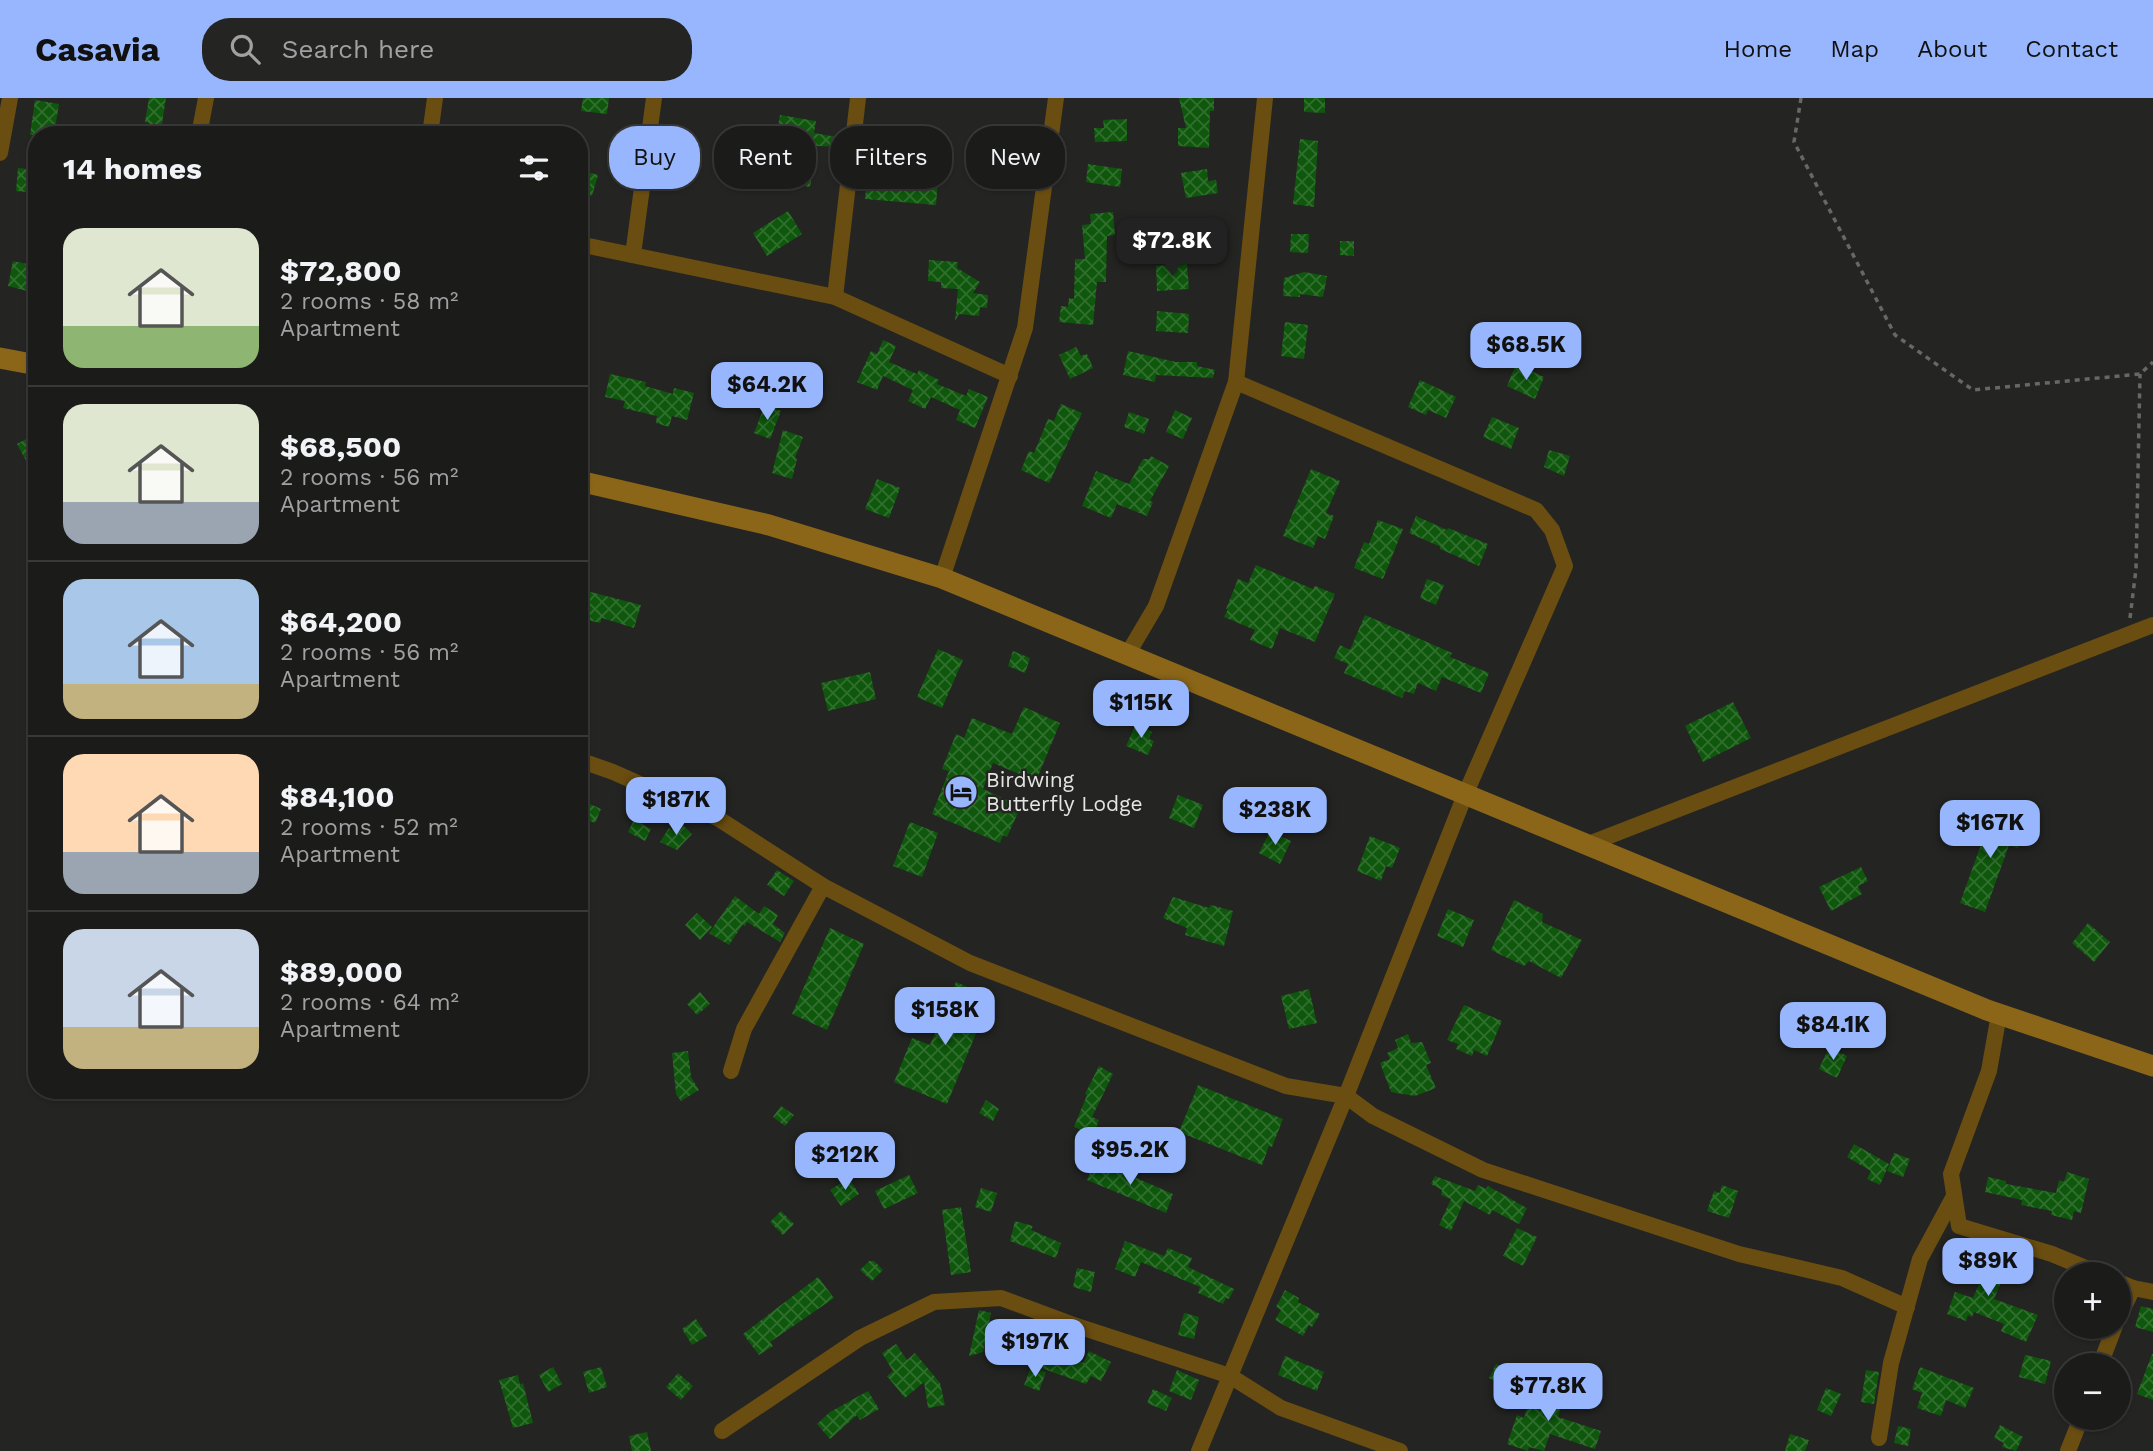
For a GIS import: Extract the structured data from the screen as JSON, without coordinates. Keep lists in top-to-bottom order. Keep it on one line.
{"places":{"hotel":["Birdwing Butterfly Lodge"]},"page":{"header":"Casavia","search":"Search here","nav":["Home","Map","About","Contact"],"chip":["Buy","Rent","Filters","New"],"heading":"14 homes","list":[{"name":"$72,800","note":"2 rooms · 58 m² · Apartment"},{"name":"$68,500","note":"2 rooms · 56 m² · Apartment"},{"name":"$64,200","note":"2 rooms · 56 m² · Apartment"},{"name":"$84,100","note":"2 rooms · 52 m² · Apartment"},{"name":"$89,000","note":"2 rooms · 64 m² · Apartment"}],"price":["$72.8K","$68.5K","$64.2K","$115K","$187K","$238K","$167K","$158K","$84.1K","$95.2K","$212K","$89K","$197K","$77.8K"],"map_buttons":["+","−"]}}
